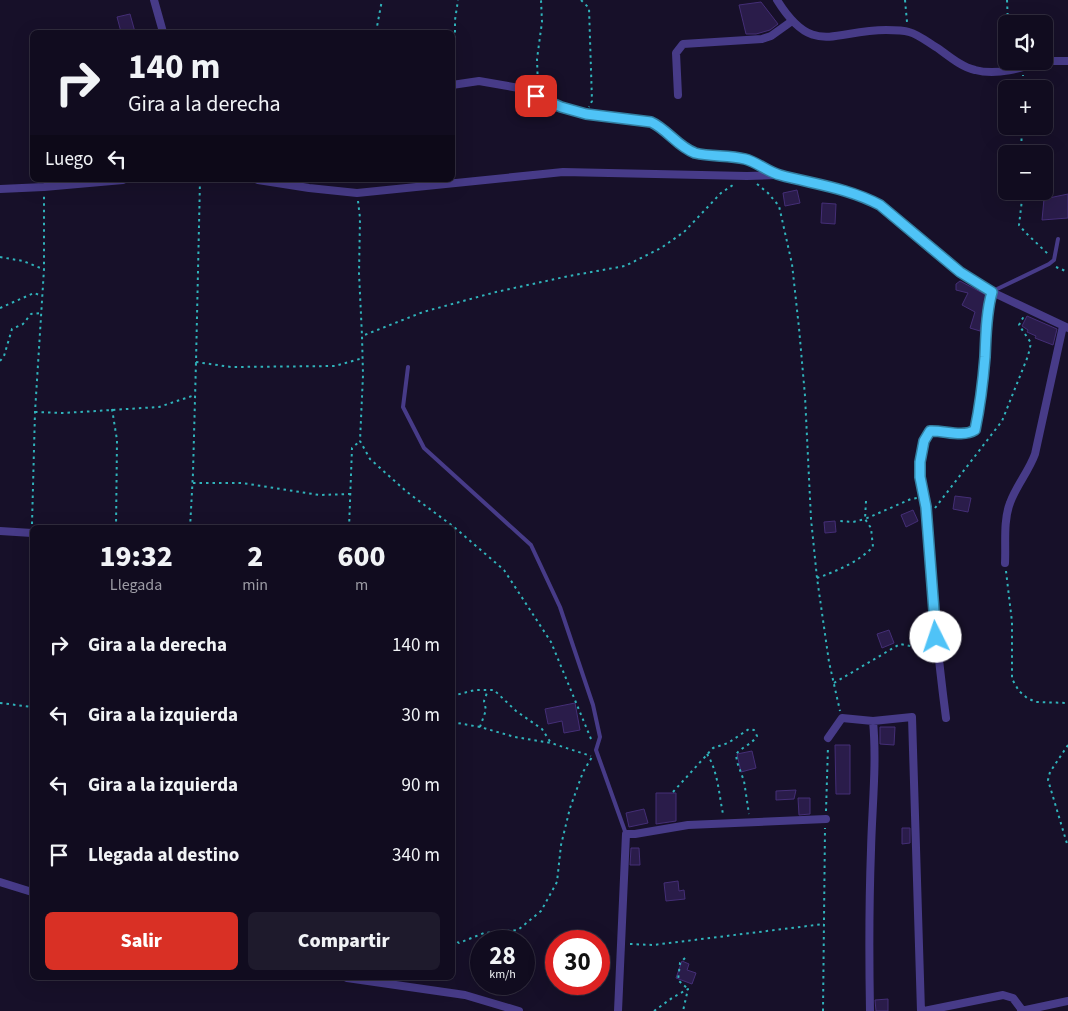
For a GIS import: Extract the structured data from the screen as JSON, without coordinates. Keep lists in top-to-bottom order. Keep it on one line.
{"page":{"map_buttons":["+","−"],"turn":["140 m","Gira a la derecha"],"then":"Luego","eta":["19:32","Llegada","2","min","600","m"],"list":[{"name":"Gira a la derecha","value":"140 m"},{"name":"Gira a la izquierda","value":"30 m"},{"name":"Gira a la izquierda","value":"90 m"},{"name":"Llegada al destino","value":"340 m"}],"buttons":["Salir","Compartir"],"speed":"28 km/h","limit":"30"}}
